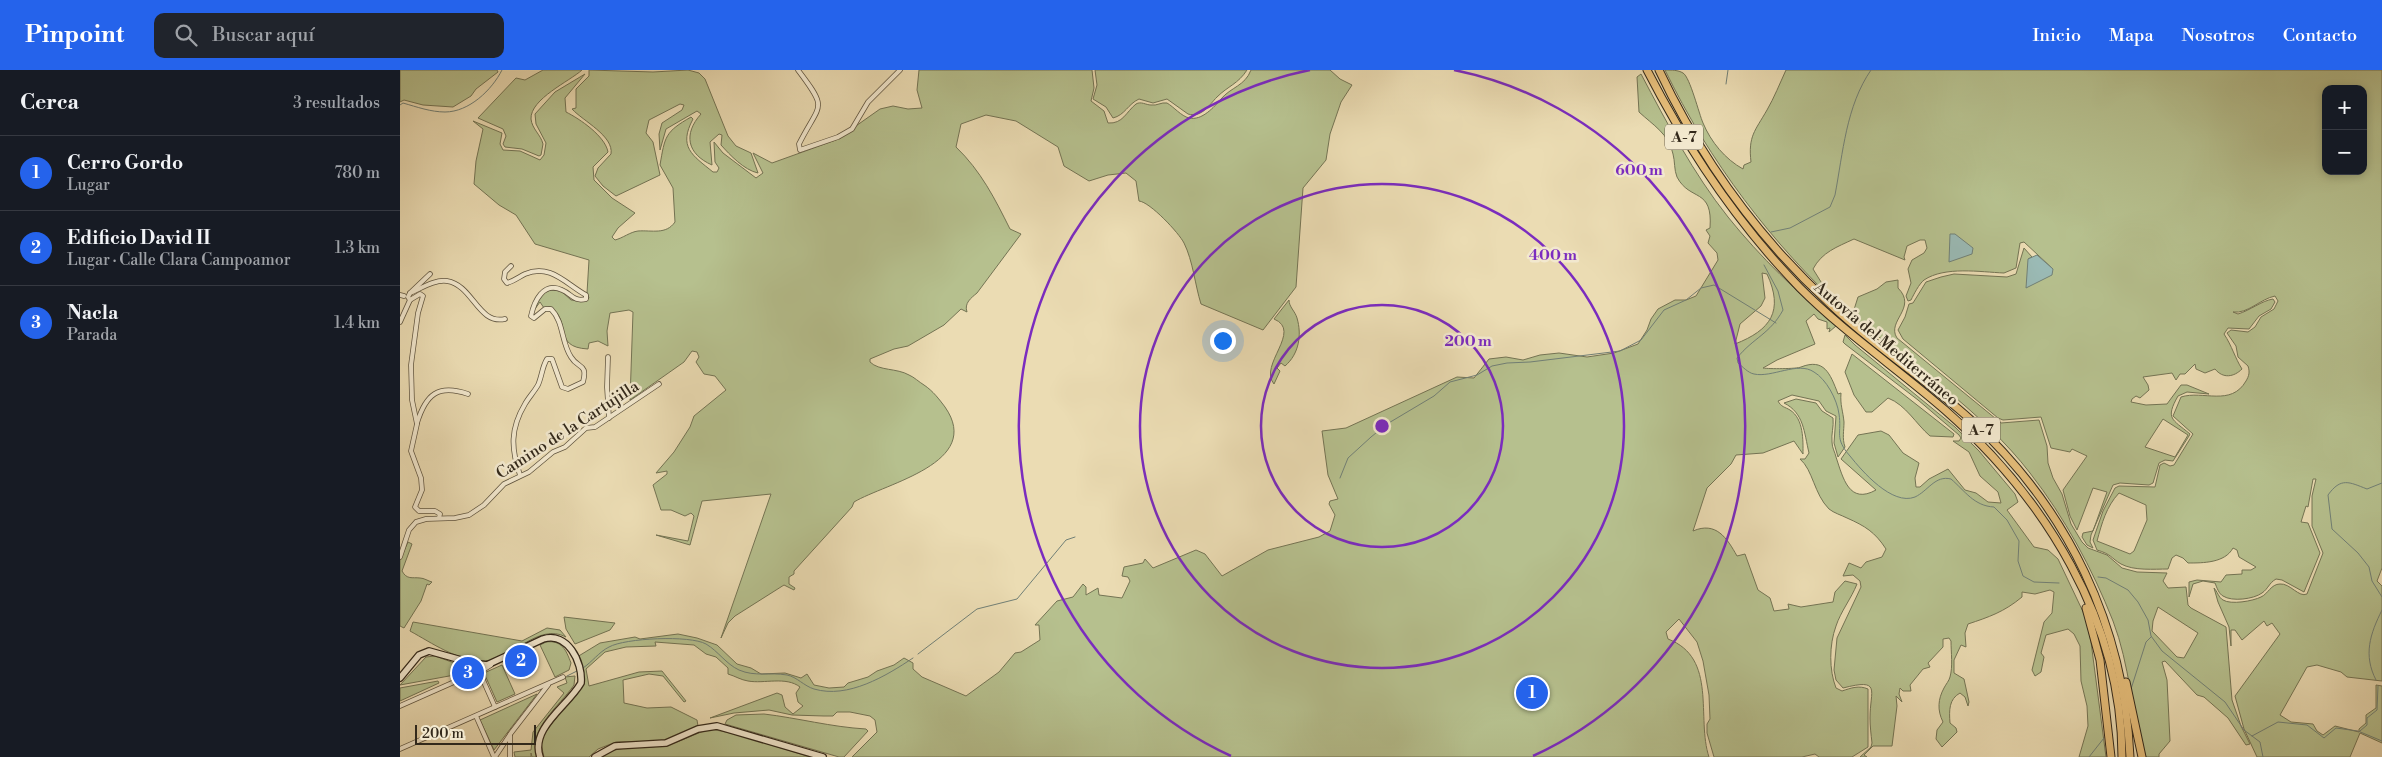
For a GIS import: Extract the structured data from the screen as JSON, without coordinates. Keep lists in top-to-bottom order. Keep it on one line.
{"streets":{"highway":["A-7","Autovía del Mediterráneo"],"street":["Camino de la Cartujilla"]},"scale_bar":"200 m","page":{"header":"Pinpoint","search":"Buscar aquí","nav":["Inicio","Mapa","Nosotros","Contacto"],"heading":["Cerca","3 resultados"],"map_buttons":["+","−"],"list":[{"mark":"1","name":"Cerro Gordo","note":"Lugar","value":"780 m"},{"mark":"2","name":"Edificio David II","note":"Lugar · Calle Clara Campoamor","value":"1.3 km"},{"mark":"3","name":"Nacla","note":"Parada","value":"1.4 km"}],"pins":["2","3","1"],"scale":"200 m"},"rings":["600 m","400 m","200 m"]}
